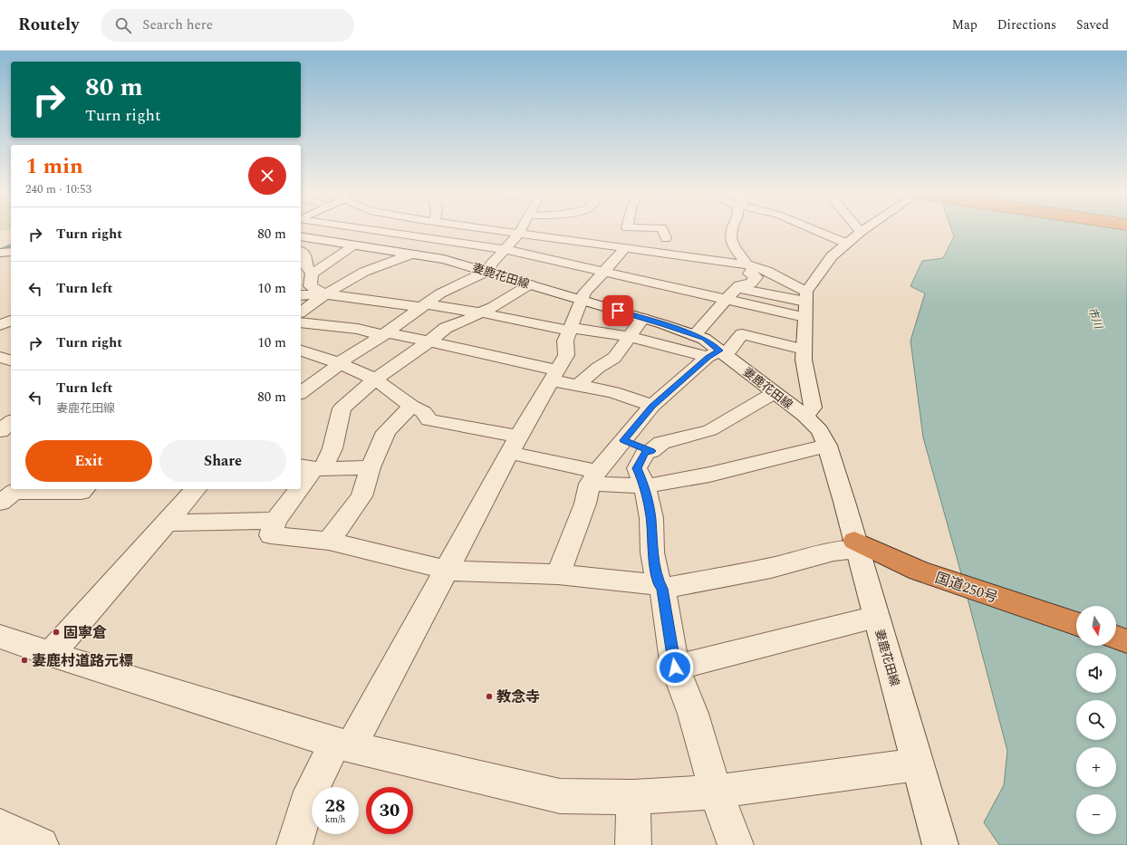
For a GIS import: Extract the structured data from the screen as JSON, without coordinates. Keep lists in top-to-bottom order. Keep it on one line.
{"streets":{"highway":["国道250号"],"street":["妻鹿花田線"]},"crossings":[["妻鹿花田線","国道250号"]],"water":["市川"],"places":["固寧倉","妻鹿村道路元標","教念寺"],"north":"bottom","page":{"header":"Routely","search":"Search here","nav":["Map","Directions","Saved"],"turn":["80 m","Turn right"],"heading":["1 min","240 m · 10:53"],"list":[{"name":"Turn right","value":"80 m"},{"name":"Turn left","value":"10 m"},{"name":"Turn right","value":"10 m"},{"name":"Turn left","note":"妻鹿花田線","value":"80 m"}],"buttons":["Exit","Share"],"map_buttons":["+","−"],"speed":"28 km/h","limit":"30"}}
